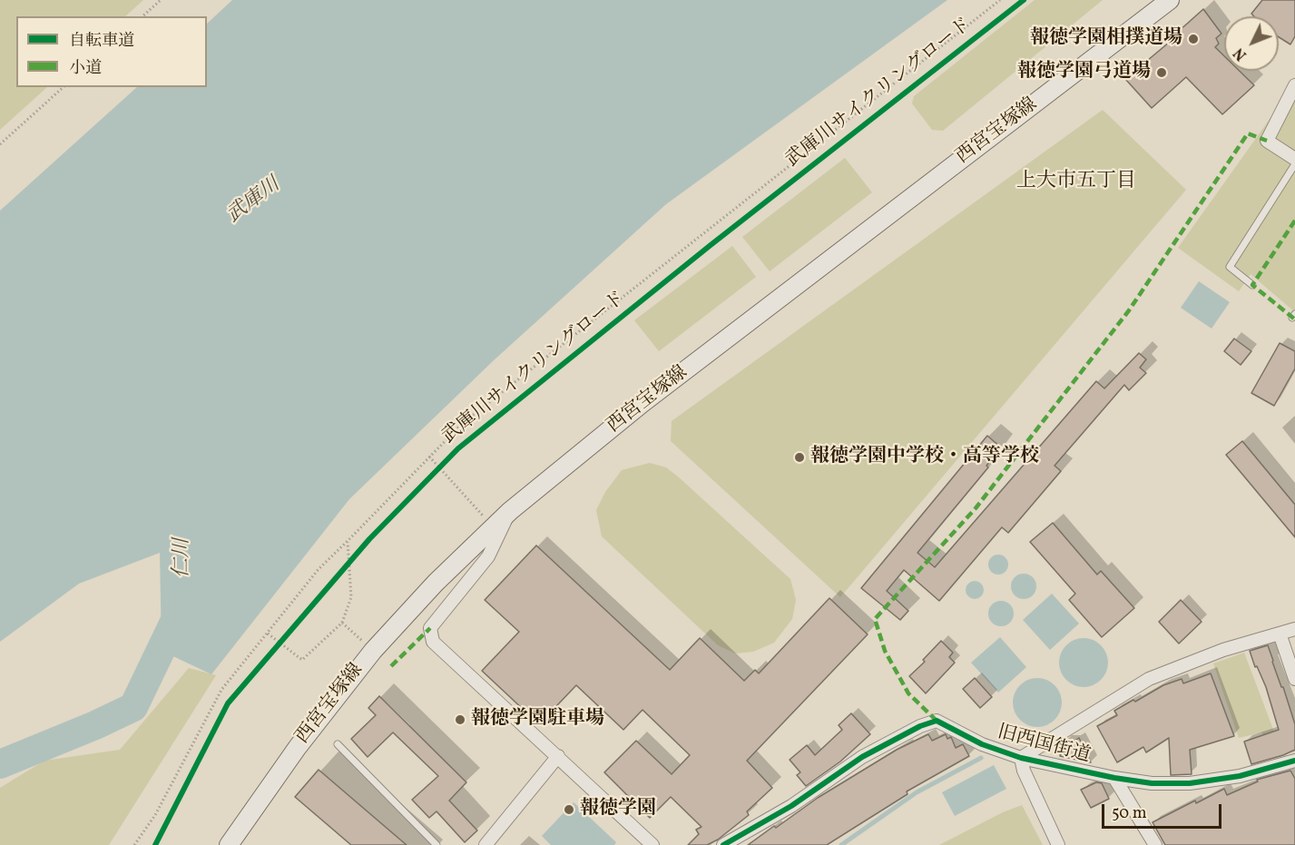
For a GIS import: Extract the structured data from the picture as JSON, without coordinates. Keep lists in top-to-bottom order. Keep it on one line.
{"streets":{"main road":["西宮宝塚線"],"street":["旧西国街道"],"cycle path":["武庫川サイクリングロード"]},"districts":["上大市五丁目"],"water":["武庫川","仁川"],"places":["報徳学園相撲道場","報徳学園弓道場","報徳学園中学校・高等学校","報徳学園駐車場","報徳学園"],"legend":["自転車道","小道"],"scale_bar":"50 m","north":"bottom left"}
